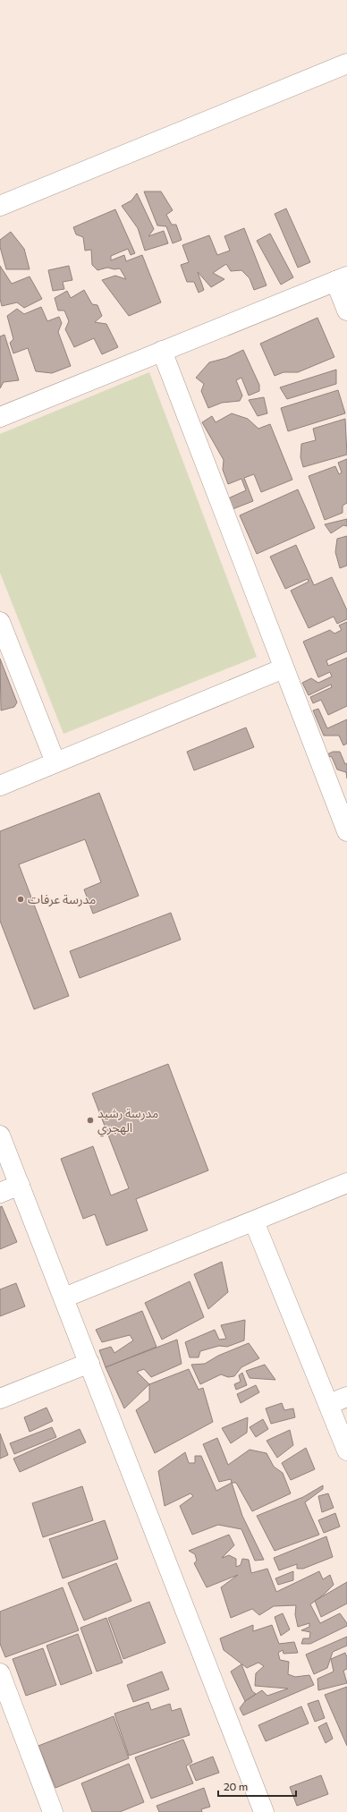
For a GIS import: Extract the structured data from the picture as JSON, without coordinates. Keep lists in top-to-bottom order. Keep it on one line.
{"places":["مدرسة عرفات","مدرسة رشيد الهجري"],"scale_bar":"20 m"}
